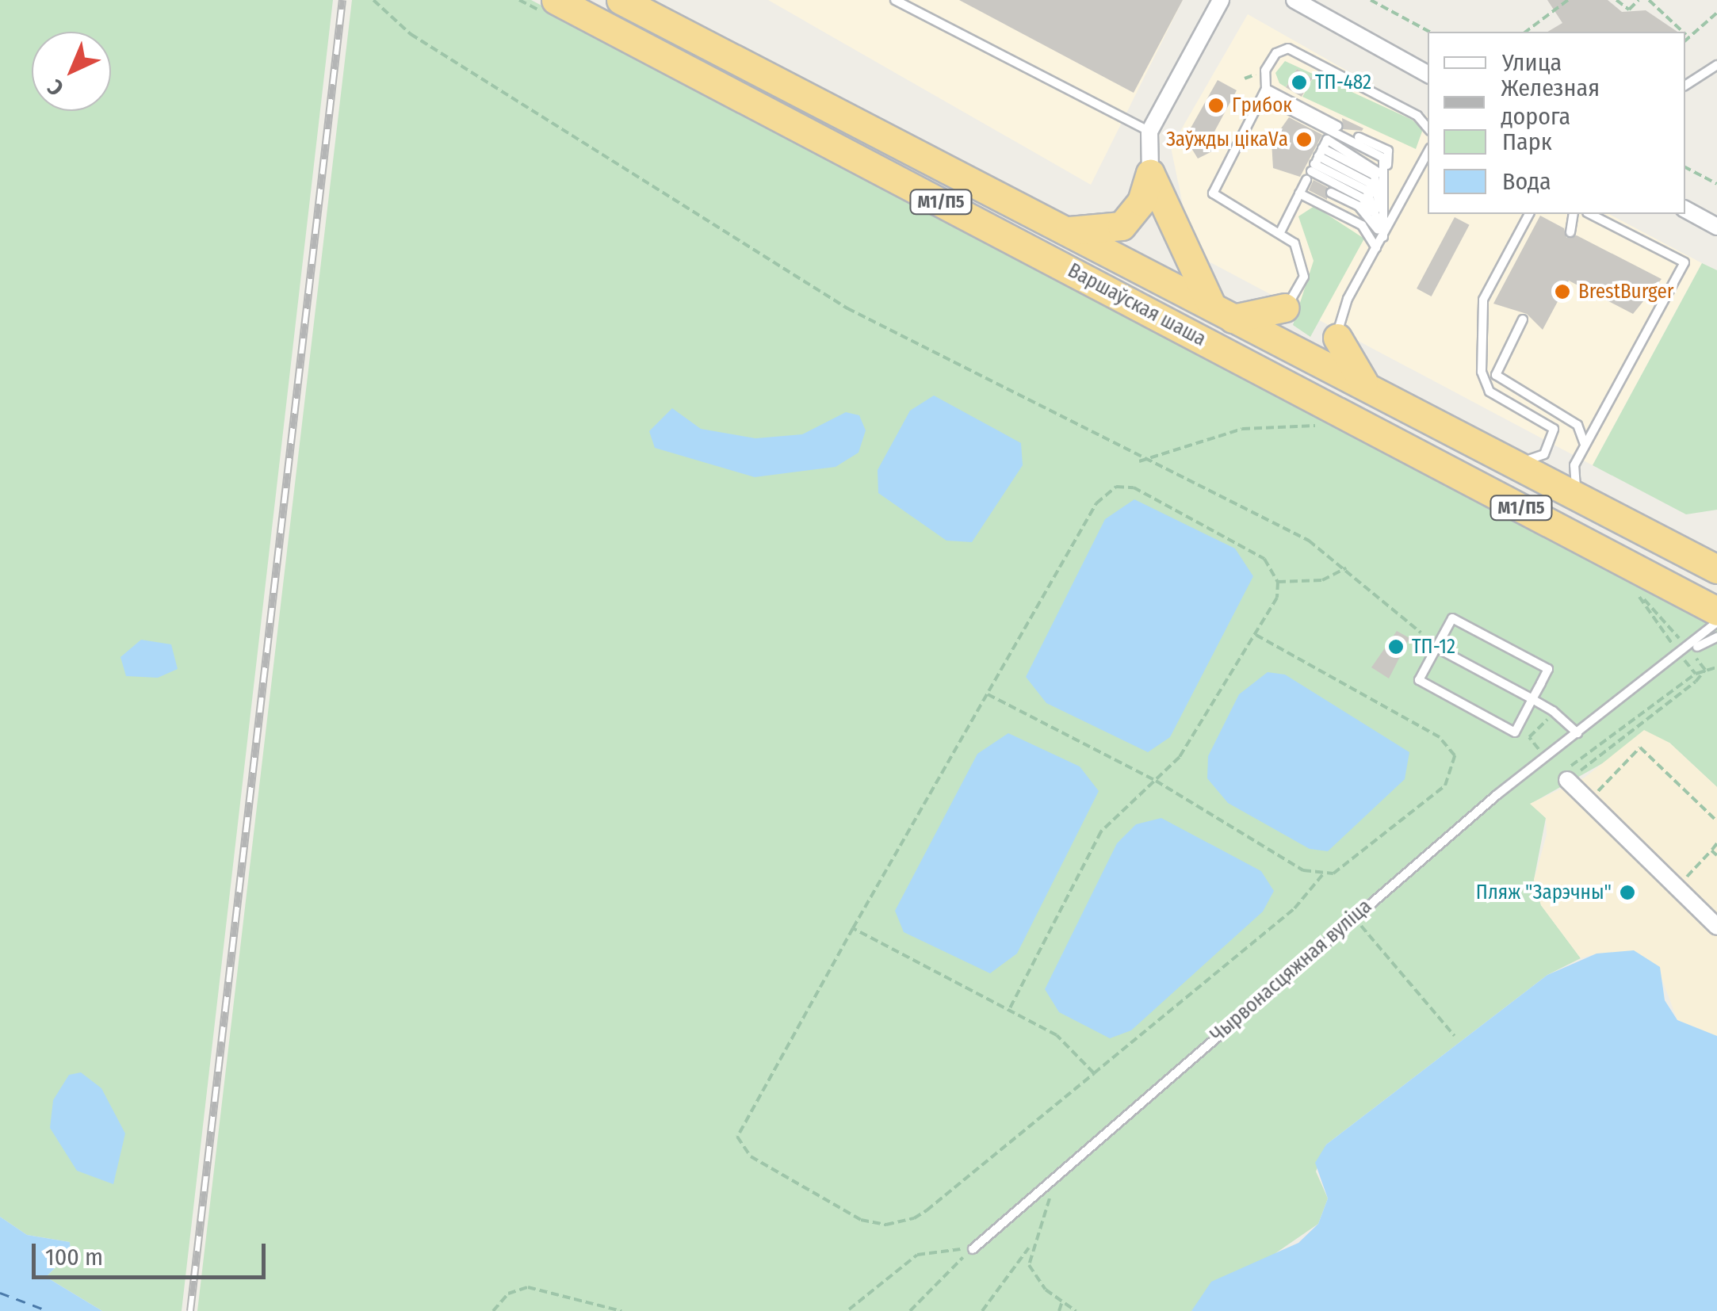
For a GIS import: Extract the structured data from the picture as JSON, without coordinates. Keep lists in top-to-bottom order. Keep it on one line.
{"streets":{"highway":["М1/П5","Варшаўская шаша"],"lane":["Чырвонасцяжная вуліца"]},"places":["ТП-482","Грибок","Заўжды цікаVа","BrestBurger","ТП-12","Пляж \"Зарэчны\""],"legend":["Улица","Железная дорога","Парк","Вода"],"scale_bar":"100 m","north":"bottom left"}
